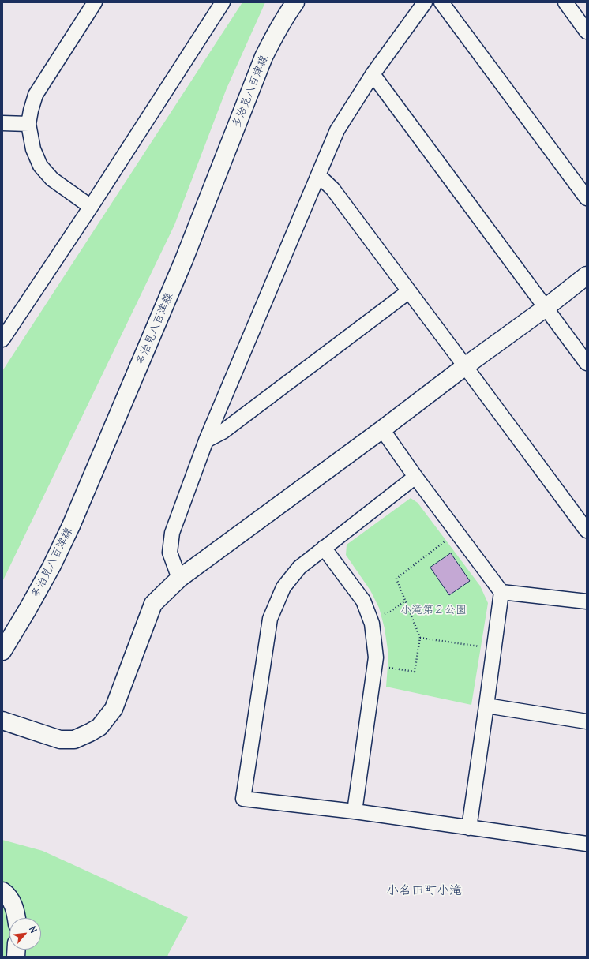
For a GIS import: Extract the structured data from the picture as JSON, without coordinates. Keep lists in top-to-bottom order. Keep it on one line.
{"streets":{"street":["多治見八百津線"]},"districts":["小名田町小滝"],"parks":["小滝第２公園"],"north":"top right"}
